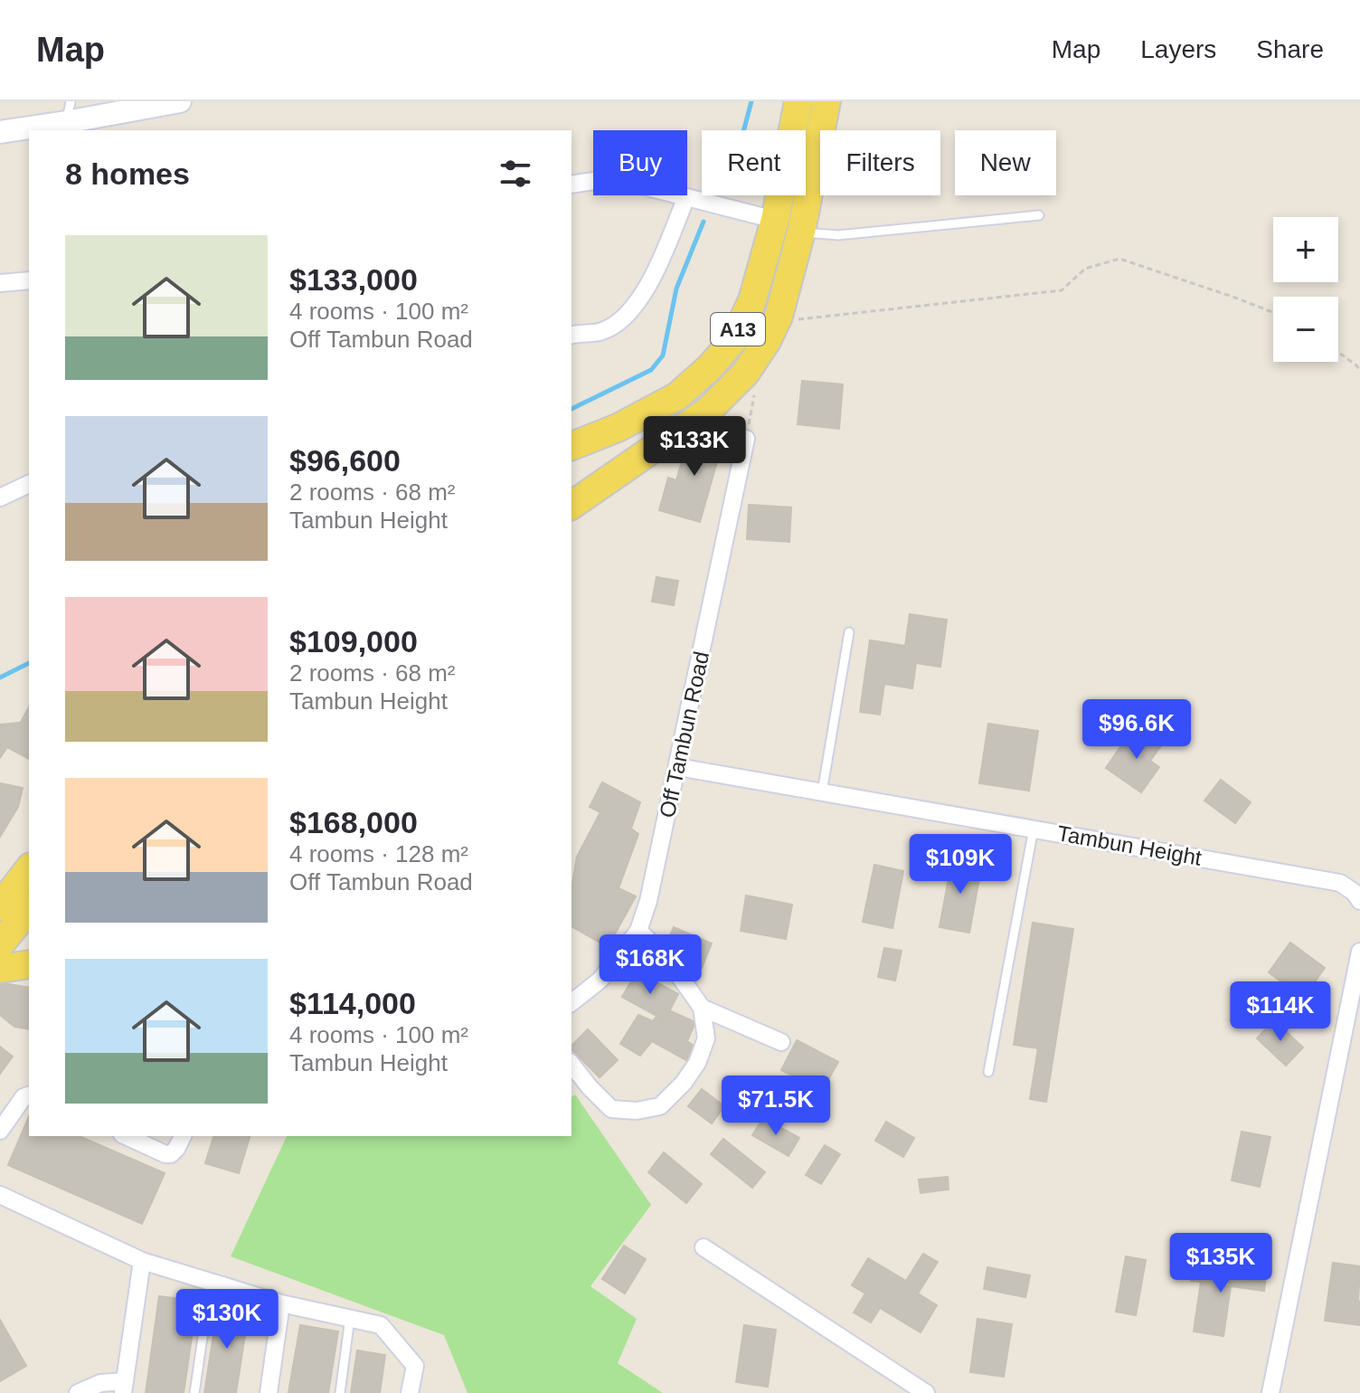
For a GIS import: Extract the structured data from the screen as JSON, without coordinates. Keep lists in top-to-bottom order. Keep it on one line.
{"streets":{"main road":["A13"],"street":["Off Tambun Road","Tambun Height"]},"crossings":[["Off Tambun Road","Tambun Height"]],"page":{"header":"Map","nav":["Map","Layers","Share"],"chip":["Buy","Rent","Filters","New"],"heading":"8 homes","map_buttons":["+","−"],"list":[{"name":"$133,000","note":"4 rooms · 100 m² · Off Tambun Road"},{"name":"$96,600","note":"2 rooms · 68 m² · Tambun Height"},{"name":"$109,000","note":"2 rooms · 68 m² · Tambun Height"},{"name":"$168,000","note":"4 rooms · 128 m² · Off Tambun Road"},{"name":"$114,000","note":"4 rooms · 100 m² · Tambun Height"}],"price":["$133K","$96.6K","$109K","$168K","$114K","$71.5K","$135K","$130K"]}}
